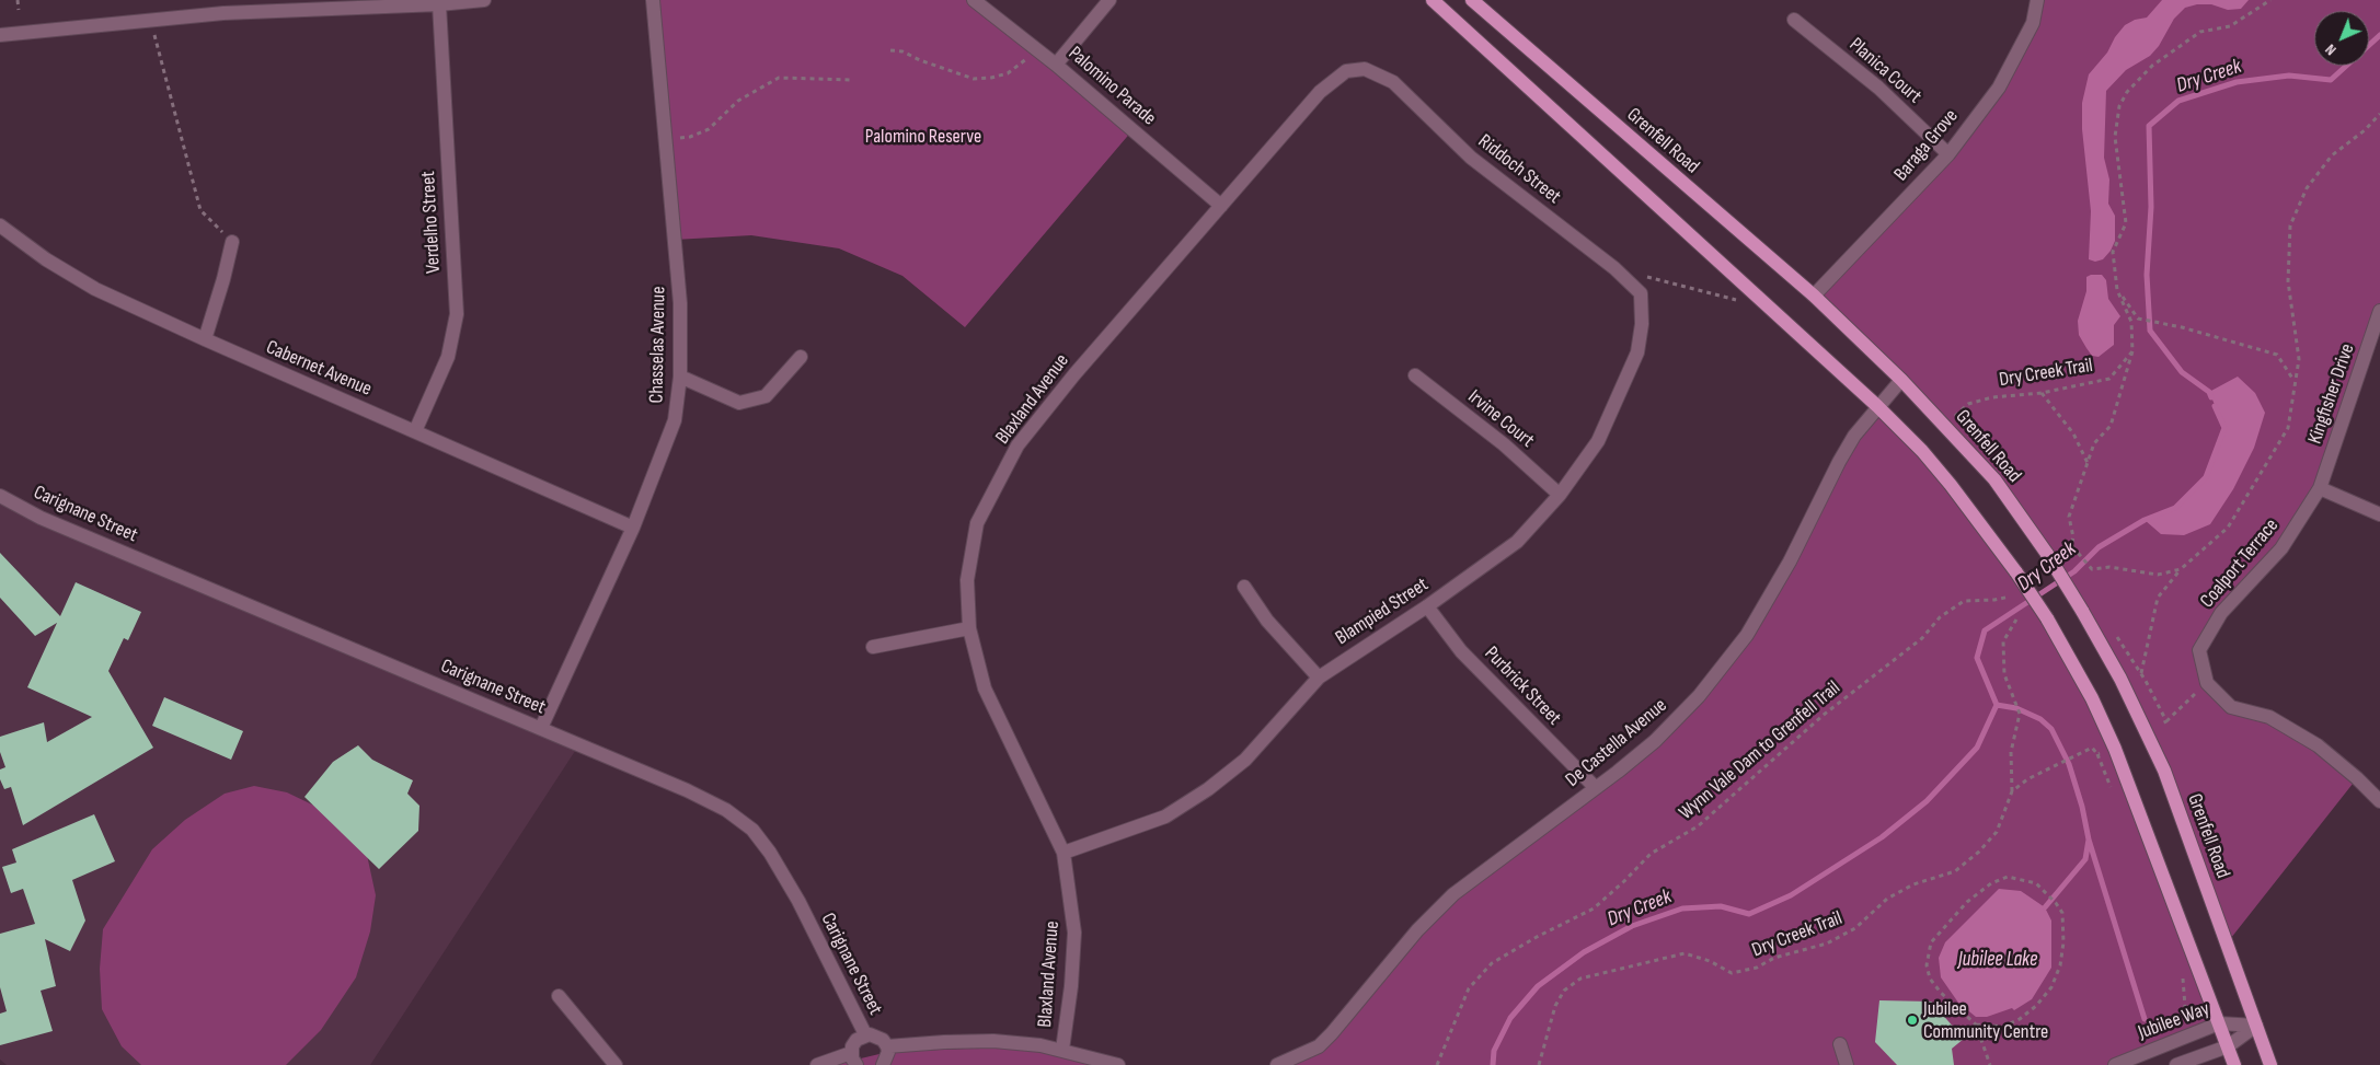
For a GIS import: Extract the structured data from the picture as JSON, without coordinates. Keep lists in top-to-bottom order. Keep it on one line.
{"streets":{"main road":["Grenfell Road"],"street":["Planica Court","Palomino Parade","Baraga Grove","Riddoch Street","Verdelho Street","Chasselas Avenue","Cabernet Avenue","Kingfisher Drive","Blaxland Avenue","Irvine Court","Carignane Street","Coalport Terrace","Blampied Street","Purbrick Street","De Castella Avenue","Jubilee Way"],"path":["Dry Creek Trail","Wynn Vale Dam to Grenfell Trail"]},"crossings":[["Planica Court","Baraga Grove"],["Palomino Parade","Blaxland Avenue"],["Grenfell Road","Baraga Grove"],["Grenfell Road","Dry Creek Trail"],["Grenfell Road","De Castella Avenue"],["Grenfell Road","Jubilee Way"],["Riddoch Street","Blaxland Avenue"],["Riddoch Street","Blampied Street"],["Verdelho Street","Cabernet Avenue"],["Chasselas Avenue","Cabernet Avenue"],["Chasselas Avenue","Carignane Street"],["Kingfisher Drive","Coalport Terrace"],["Blaxland Avenue","Blampied Street"],["Irvine Court","Blampied Street"],["Blampied Street","Purbrick Street"],["Purbrick Street","De Castella Avenue"]],"water":["Dry Creek","Jubilee Lake"],"parks":["Palomino Reserve"],"places":["Jubilee Community Centre"],"north":"bottom left"}
